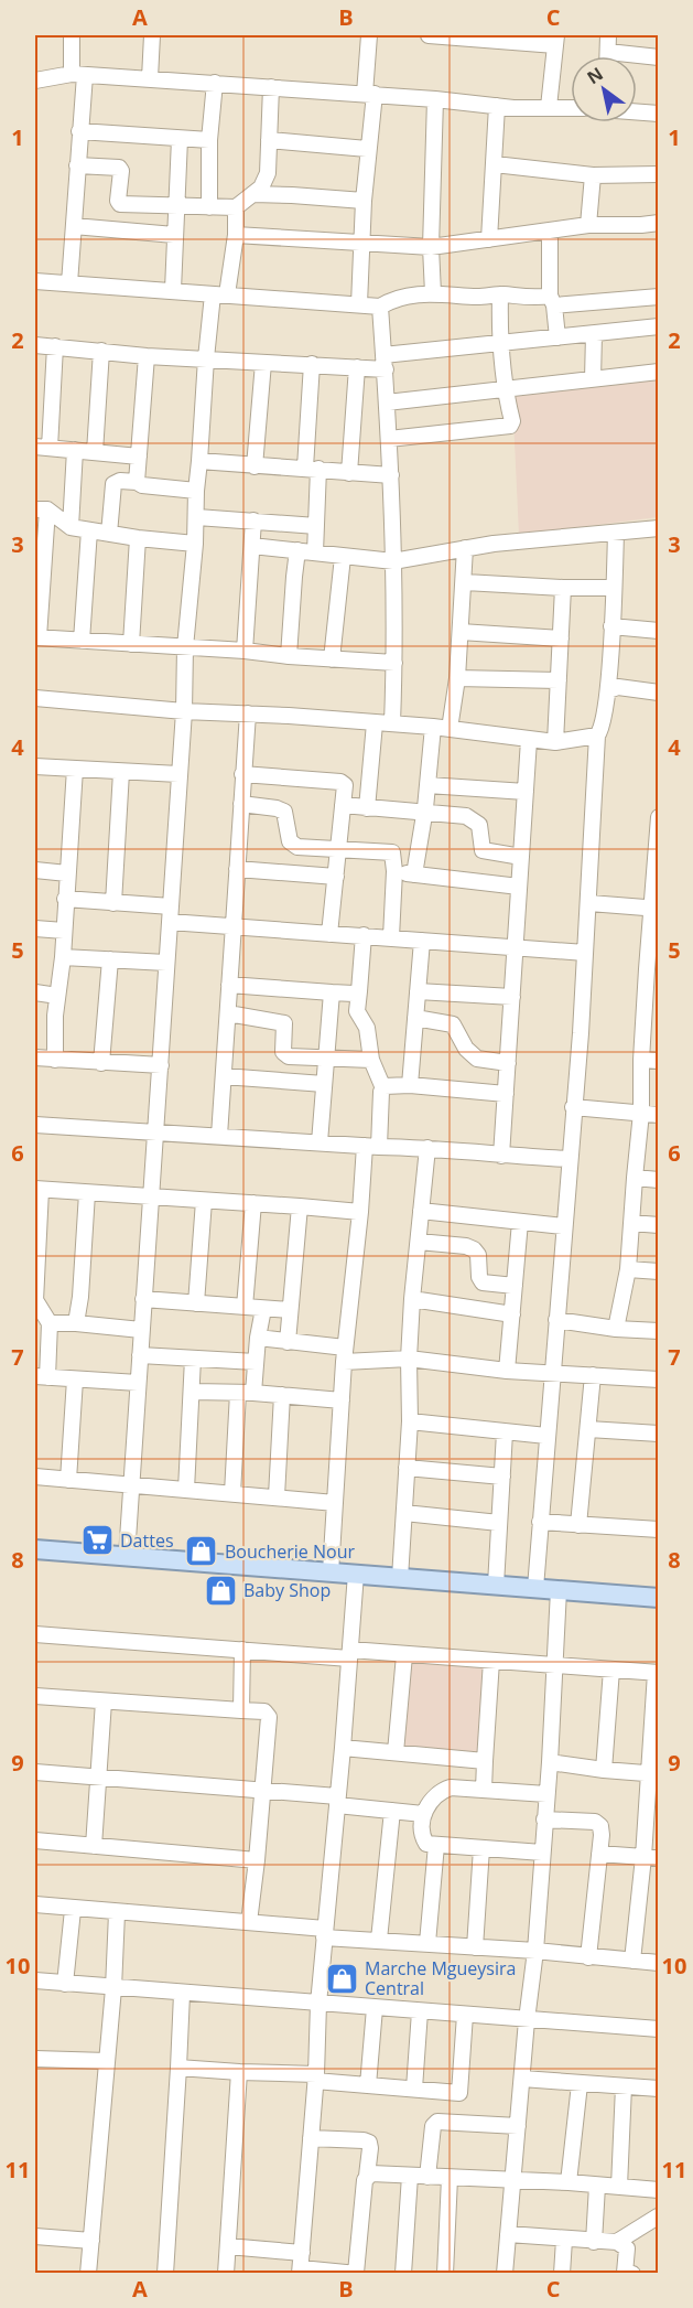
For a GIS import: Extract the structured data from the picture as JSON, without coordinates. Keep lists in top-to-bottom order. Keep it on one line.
{"places":{"supermarket":["Dattes"],"shop":["Boucherie Nour","Baby Shop","Marche Mgueysira Central"]},"north":"top left","grid":{"columns":["A","B","C"],"rows":["1","2","3","4","5","6","7","8","9","10","11"]}}
